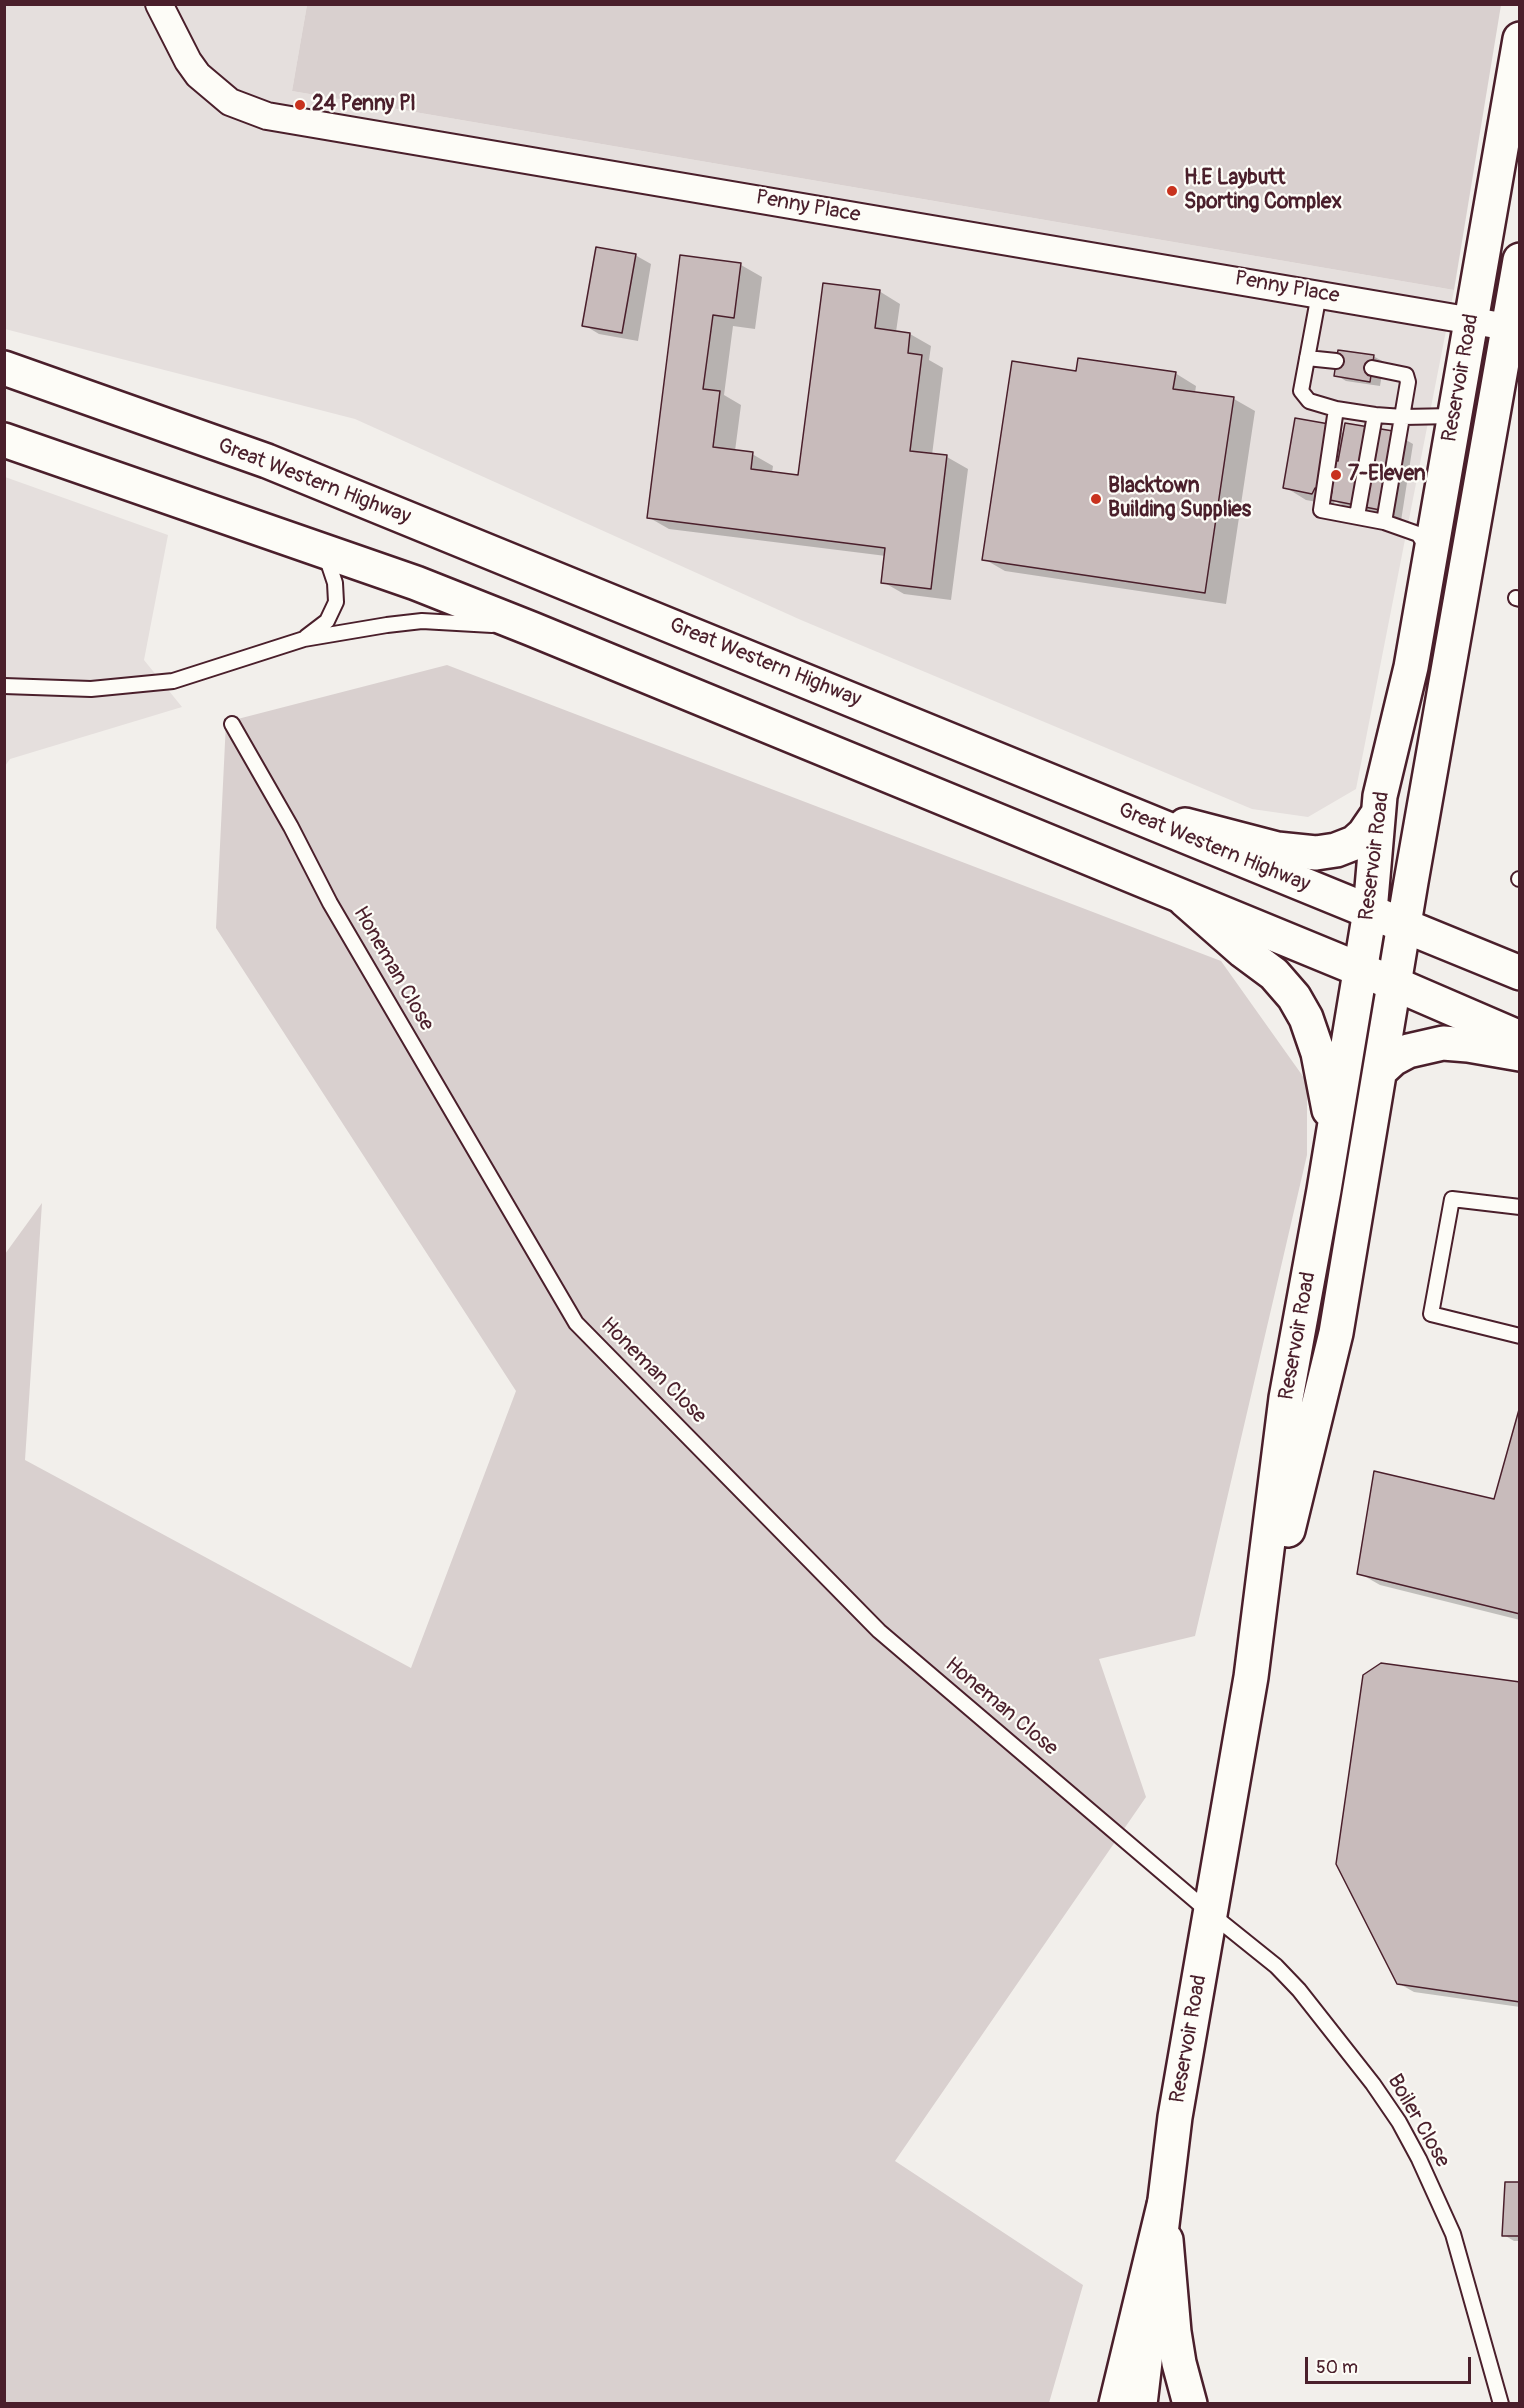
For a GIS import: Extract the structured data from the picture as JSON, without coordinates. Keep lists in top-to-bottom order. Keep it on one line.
{"streets":{"main road":["Reservoir Road","Great Western Highway"],"street":["Penny Place"],"lane":["Honeman Close","Boiler Close"]},"crossings":[["Penny Place","Reservoir Road"],["Reservoir Road","Great Western Highway"],["Reservoir Road","Honeman Close"],["Reservoir Road","Boiler Close"],["Honeman Close","Boiler Close"]],"places":["24 Penny Pl","H.E Laybutt Sporting Complex","7-Eleven","Blacktown Building Supplies"],"scale_bar":"50 m"}
